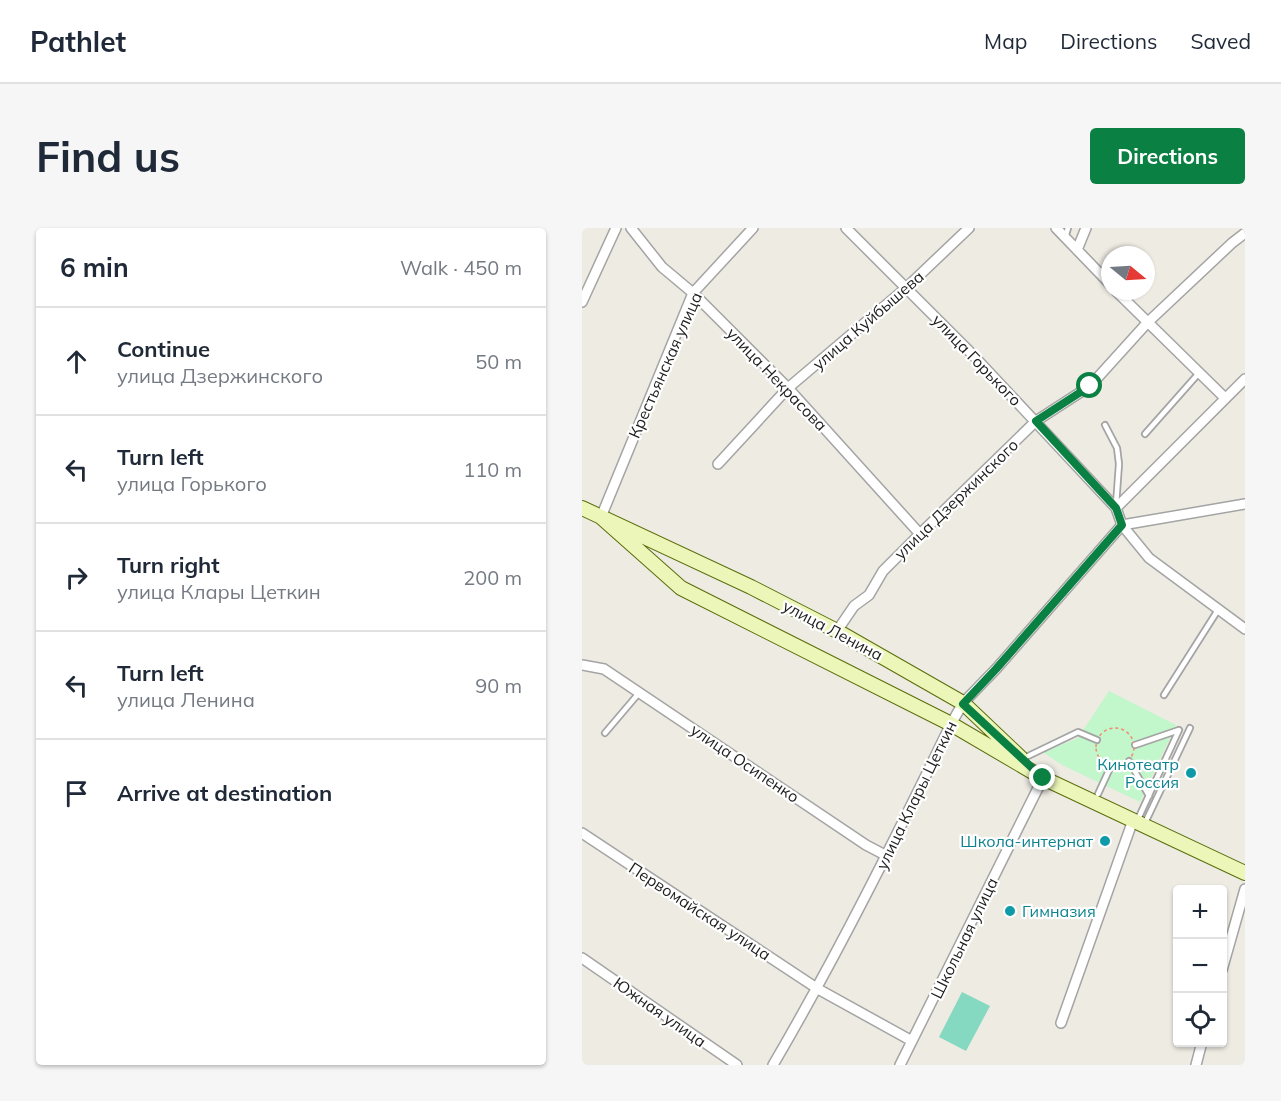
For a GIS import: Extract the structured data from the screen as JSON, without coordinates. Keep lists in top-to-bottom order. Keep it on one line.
{"streets":{"main road":["улица Ленина"],"street":["улица Куйбышева","улица Горького","Крестьянская улица","улица Некрасова","улица Дзержинского","улица Осипенко","улица Клары Цеткин","Первомайская улица","Школьная улица","Южная улица"]},"crossings":[["улица Куйбышева","улица Горького"],["улица Куйбышева","улица Некрасова"],["улица Горького","улица Дзержинского"],["улица Горького","улица Клары Цеткин"],["Крестьянская улица","улица Некрасова"],["Крестьянская улица","улица Ленина"],["улица Некрасова","улица Дзержинского"],["улица Дзержинского","улица Ленина"],["улица Ленина","улица Клары Цеткин"],["улица Ленина","Школьная улица"],["улица Осипенко","улица Клары Цеткин"],["улица Клары Цеткин","Первомайская улица"],["Первомайская улица","Школьная улица"]],"places":["Кинотеатр Россия","Школа-интернат","Гимназия"],"north":"right","page":{"header":"Pathlet","nav":["Map","Directions","Saved"],"buttons":"Directions","title":"Find us","heading":["6 min","Walk · 450 m"],"list":[["Continue","улица Дзержинского","50 m"],["Turn left","улица Горького","110 m"],["Turn right","улица Клары Цеткин","200 m"],["Turn left","улица Ленина","90 m"],"Arrive at destination"],"map_buttons":["+","−"]}}
